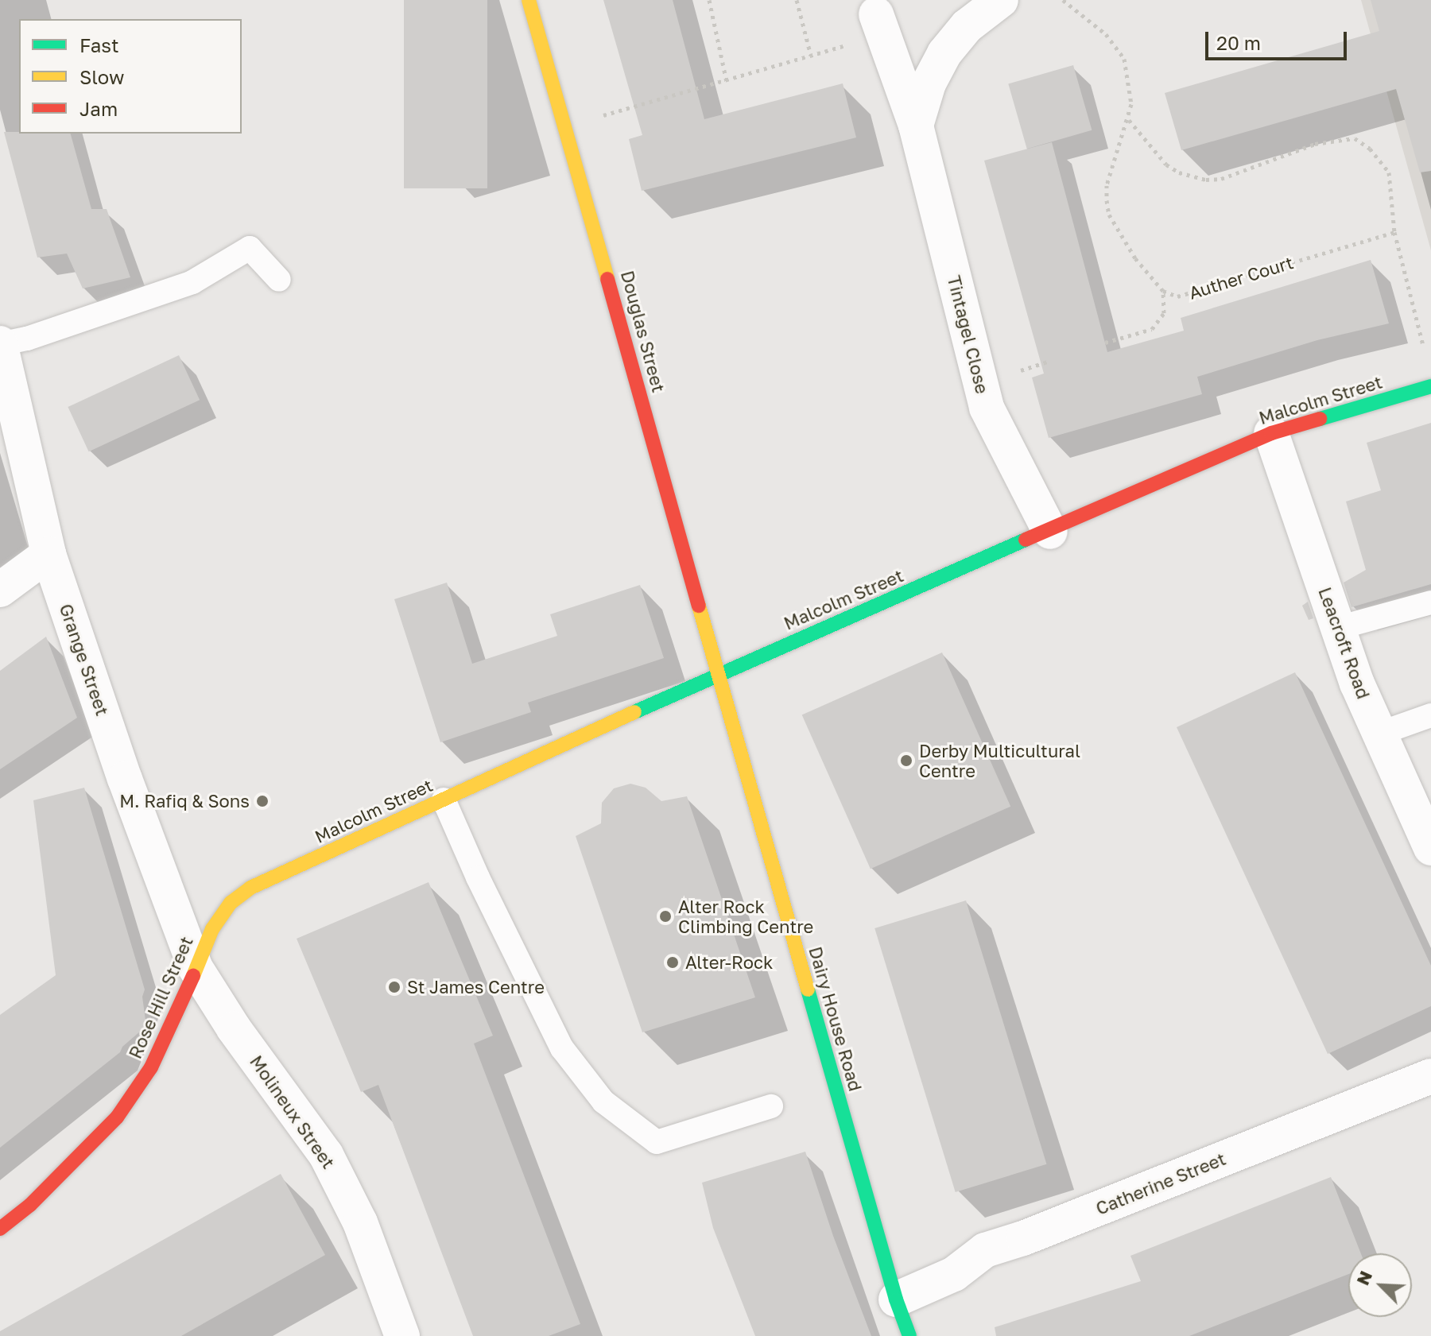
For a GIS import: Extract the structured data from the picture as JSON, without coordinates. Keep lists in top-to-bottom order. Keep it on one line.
{"streets":{"street":["Douglas Street","Tintagel Close","Malcolm Street","Leacroft Road","Grange Street","Rose Hill Street","Dairy House Road","Molineux Street","Catherine Street"],"path":["Auther Court"]},"crossings":[["Douglas Street","Malcolm Street"],["Douglas Street","Dairy House Road"],["Tintagel Close","Malcolm Street"],["Malcolm Street","Leacroft Road"],["Malcolm Street","Rose Hill Street"],["Malcolm Street","Dairy House Road"],["Grange Street","Rose Hill Street"],["Grange Street","Molineux Street"],["Rose Hill Street","Molineux Street"],["Dairy House Road","Catherine Street"]],"places":["Derby Multicultural Centre","M. Rafiq & Sons","Alter Rock Climbing Centre","Alter-Rock","St James Centre"],"legend":["Fast","Slow","Jam"],"scale_bar":"20 m","north":"top left"}
